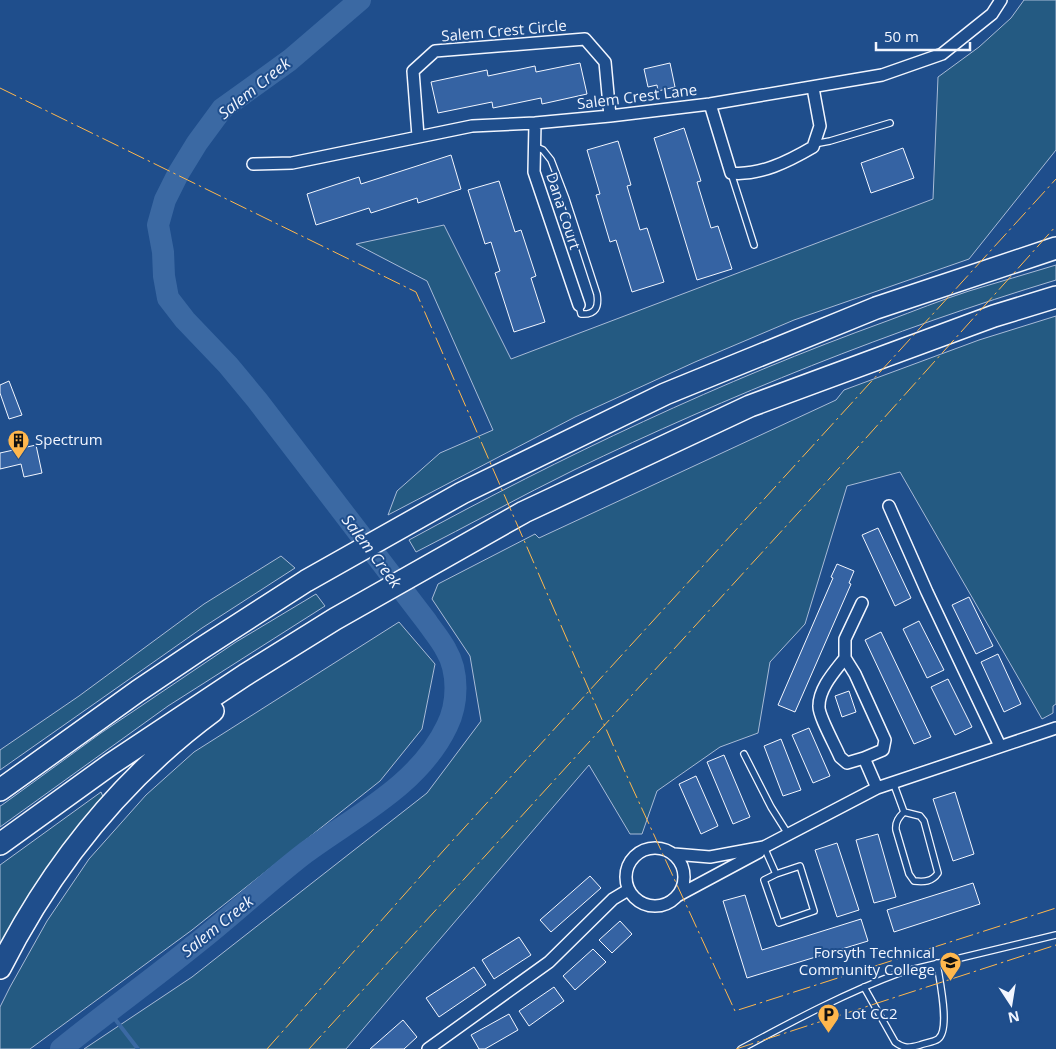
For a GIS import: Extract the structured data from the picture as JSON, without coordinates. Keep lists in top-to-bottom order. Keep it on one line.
{"streets":{"street":["Salem Crest Circle","Salem Crest Lane","Dana Court"]},"crossings":[["Salem Crest Circle","Salem Crest Lane"],["Salem Crest Lane","Dana Court"]],"water":["Salem Creek"],"places":{"building":["Spectrum"],"school or university":["Forsyth Technical Community College"],"parking":["Lot CC2"]},"scale_bar":"50 m","north":"bottom"}
